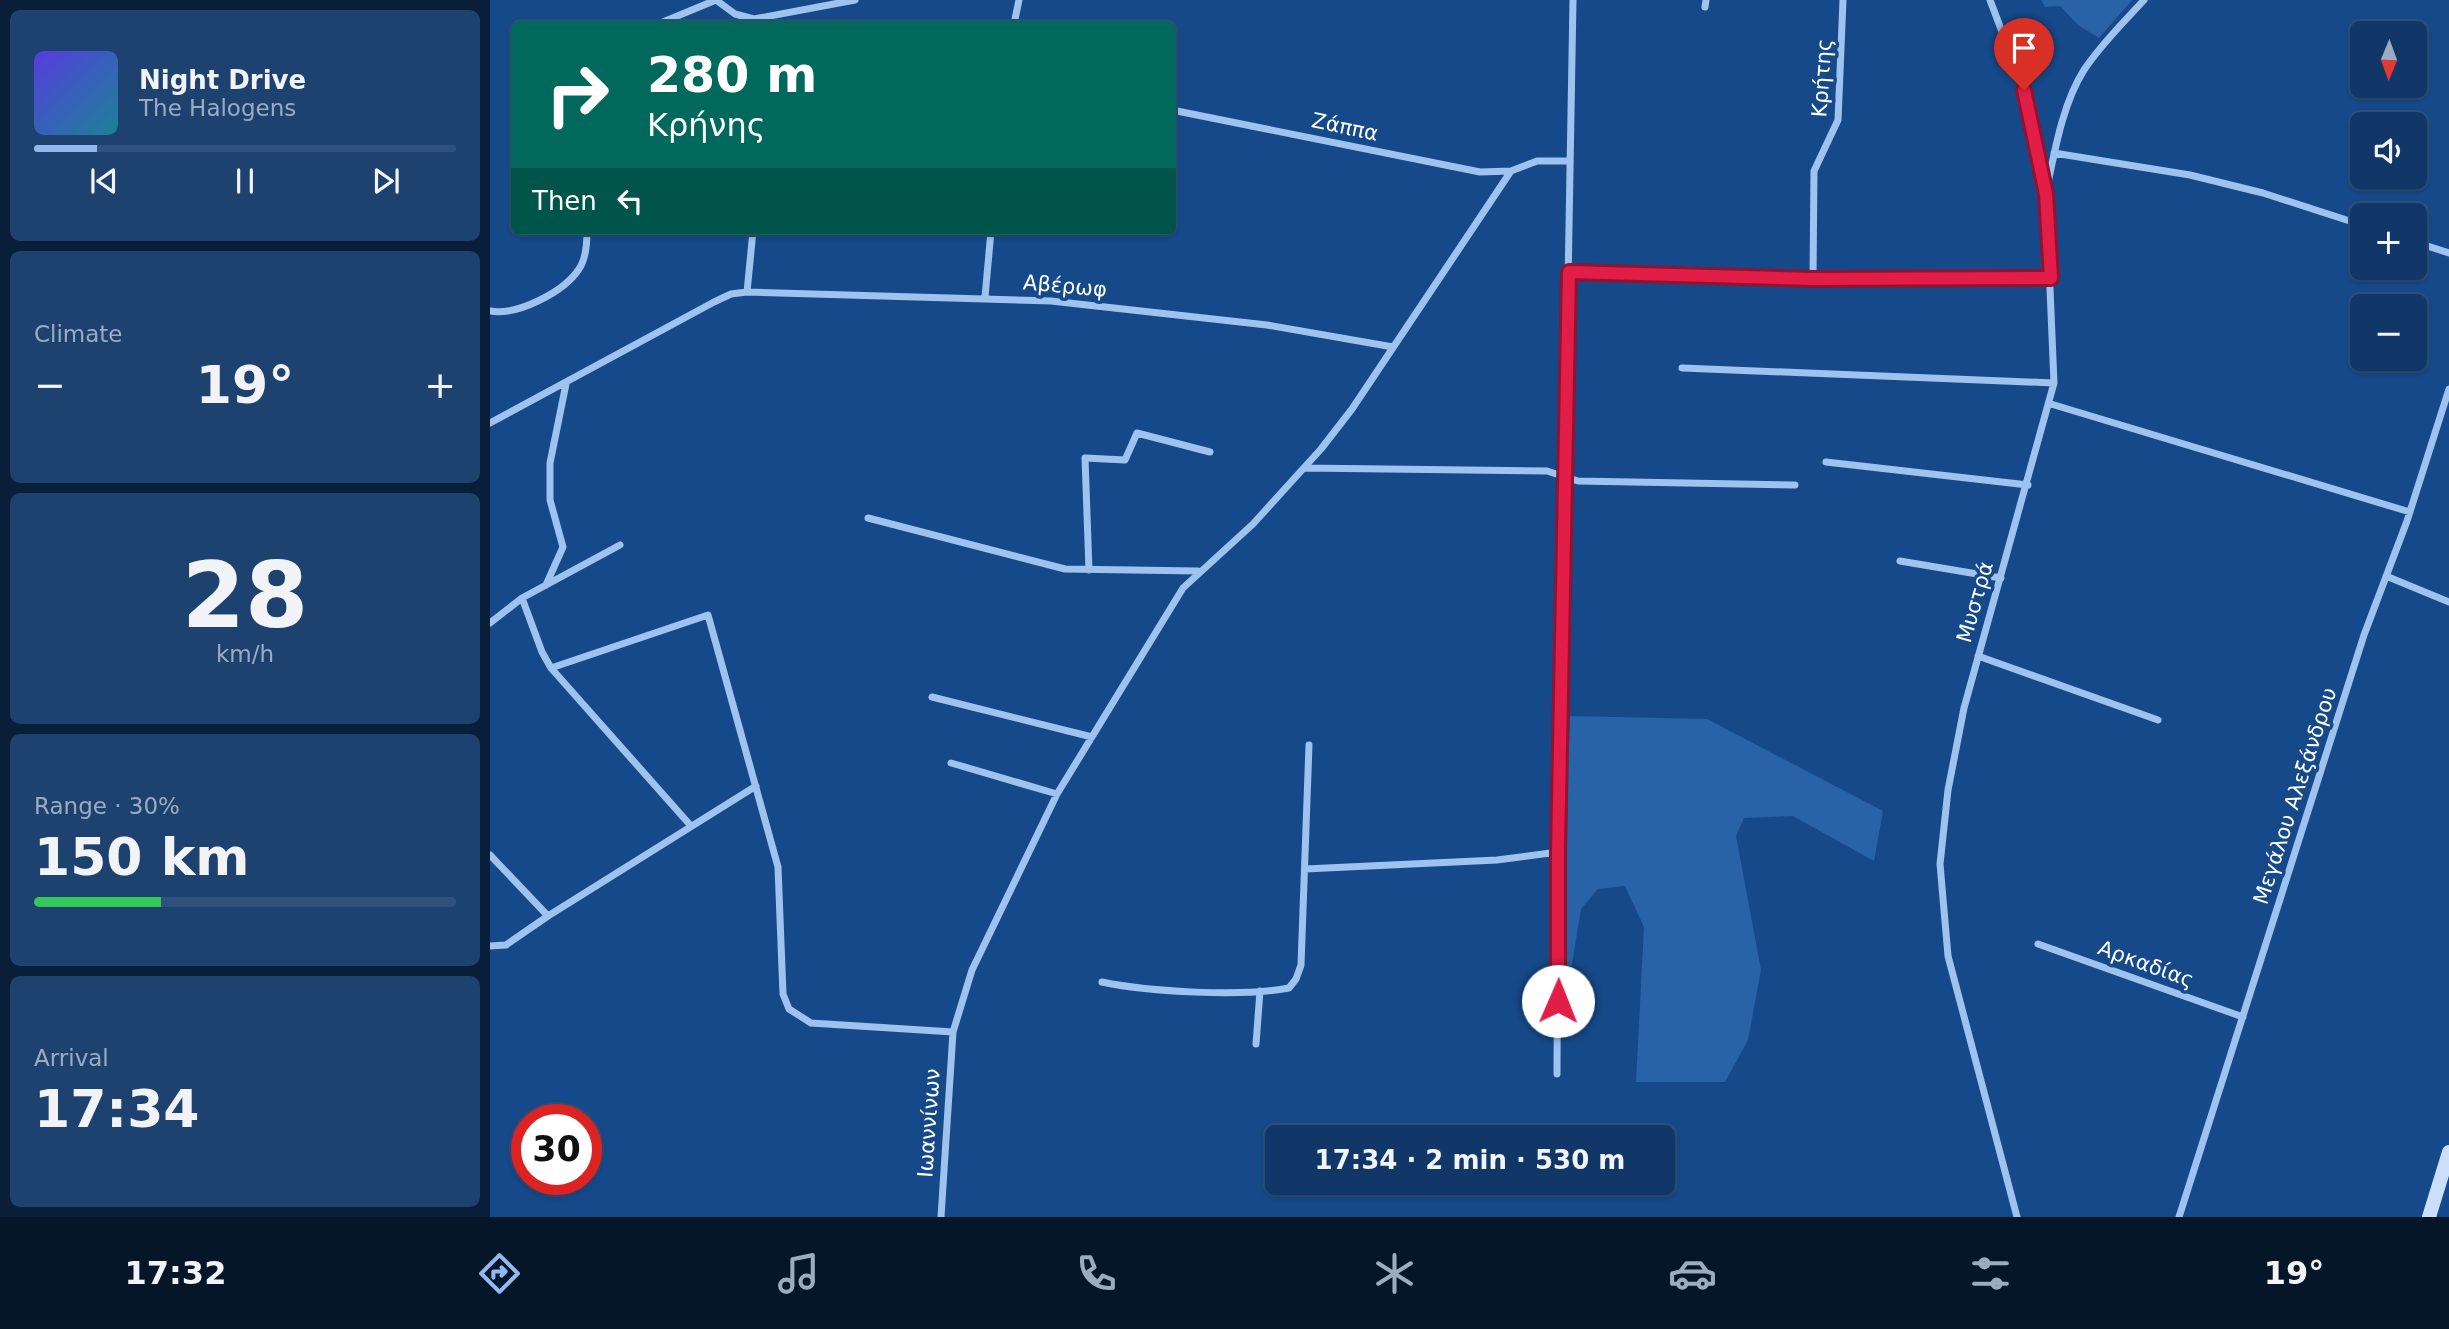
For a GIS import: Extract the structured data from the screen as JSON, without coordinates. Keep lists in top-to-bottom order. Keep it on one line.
{"streets":{"street":["Κρήτης","Ζάππα","Αβέρωφ","Μυστρά","Μεγάλου Αλεξάνδρου","Αρκαδίας","Ιωαννίνων"]},"crossings":[["Ζάππα","Ιωαννίνων"],["Αβέρωφ","Ιωαννίνων"],["Μεγάλου Αλεξάνδρου","Αρκαδίας"]],"north":"bottom","page":{"map_buttons":["+","−"],"turn":["280 m","Κρήνης"],"song":["Night Drive","The Halogens"],"then":"Then","tile":["Climate",["28","km/h"],["Range · 30%","150 km"],["Arrival","17:34"]],"heat":["−","19°","+"],"limit":"30","trip":"17:34 · 2 min · 530 m","tabs":["17:32","19°"]}}
